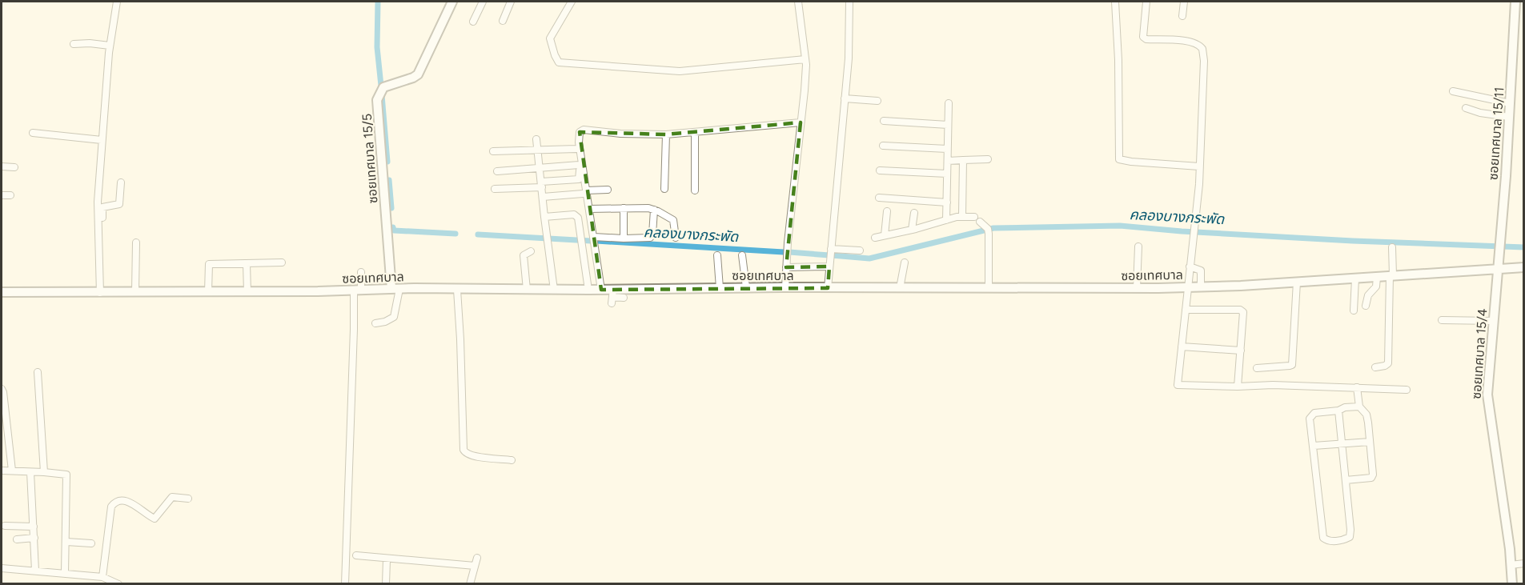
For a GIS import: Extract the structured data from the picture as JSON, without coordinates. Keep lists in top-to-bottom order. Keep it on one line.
{"streets":{"street":["ซอยเทศบาล 15/11","ซอยเทศบาล 15/5","ซอยเทศบาล","ซอยเทศบาล 15/4"]},"crossings":[["ซอยเทศบาล 15/11","ซอยเทศบาล"],["ซอยเทศบาล 15/11","ซอยเทศบาล 15/4"],["ซอยเทศบาล 15/5","ซอยเทศบาล"],["ซอยเทศบาล","ซอยเทศบาล 15/4"]],"water":["คลองบางกระพัด"]}
